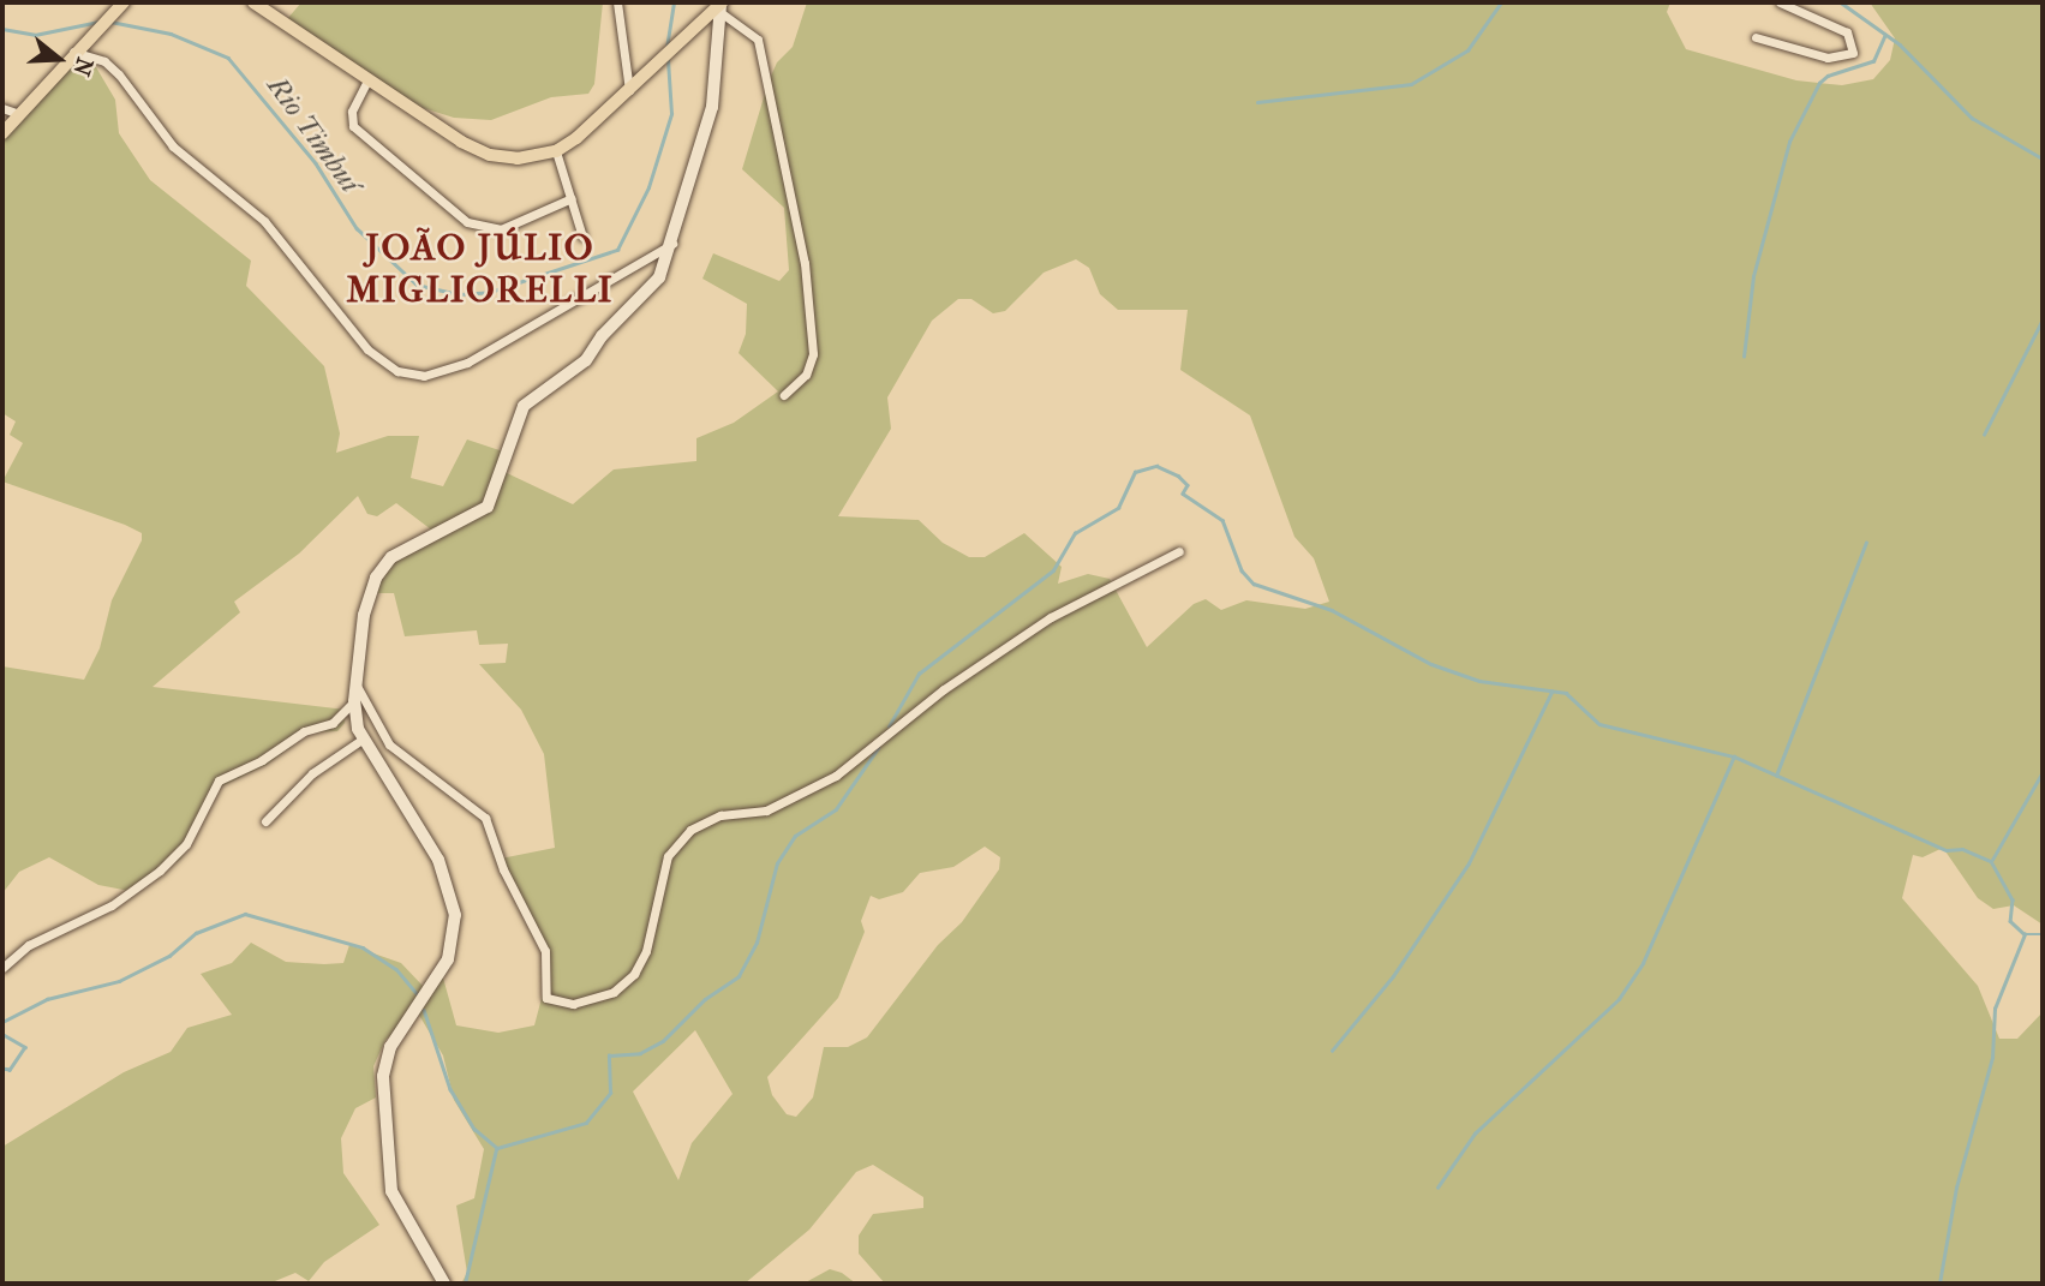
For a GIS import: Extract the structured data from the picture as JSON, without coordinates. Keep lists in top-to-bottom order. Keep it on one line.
{"districts":["JOÃO JÚLIO MIGLIORELLI"],"water":["Rio Timbuí"],"north":"right"}
